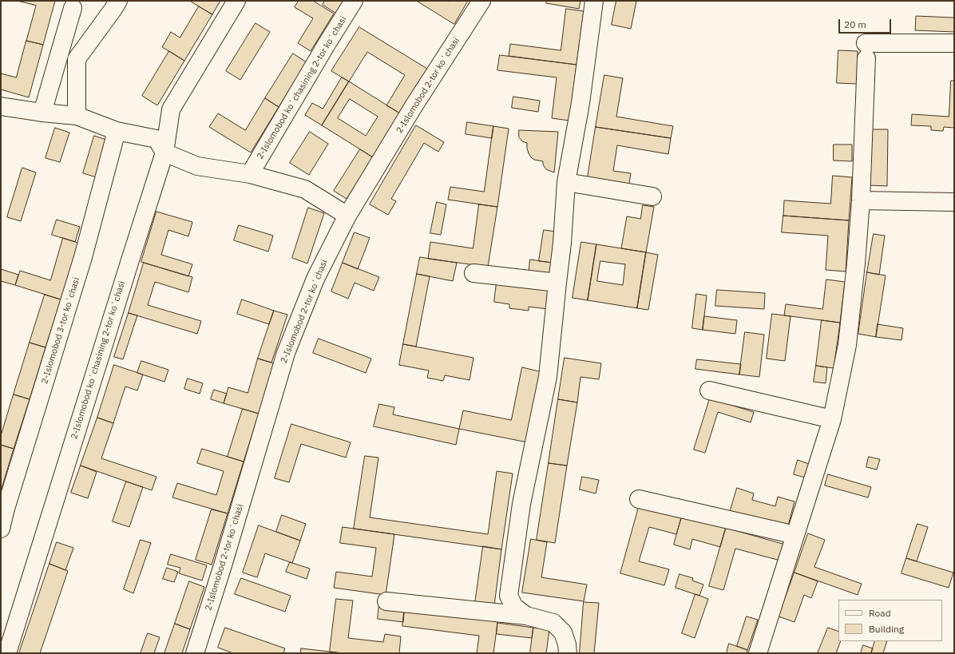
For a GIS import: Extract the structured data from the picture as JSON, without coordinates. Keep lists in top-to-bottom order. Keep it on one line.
{"streets":{"street":["2-Islomobod 2-tor koʻchasi","2-Islomobod koʻchasining 2-tor koʻchasi","2-Islomobod 3-tor koʻchasi"]},"legend":["Road","Building"],"scale_bar":"20 m"}
